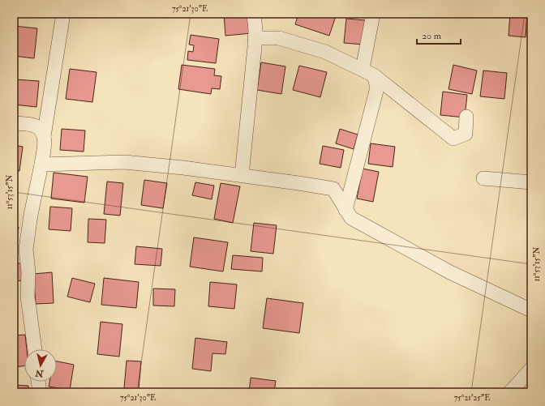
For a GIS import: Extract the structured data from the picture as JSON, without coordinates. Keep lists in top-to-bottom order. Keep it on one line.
{"scale_bar":"20 m","north":"bottom","coordinates":["75°21'30\"E","11°53'15\"N","75°21'25\"E"]}
